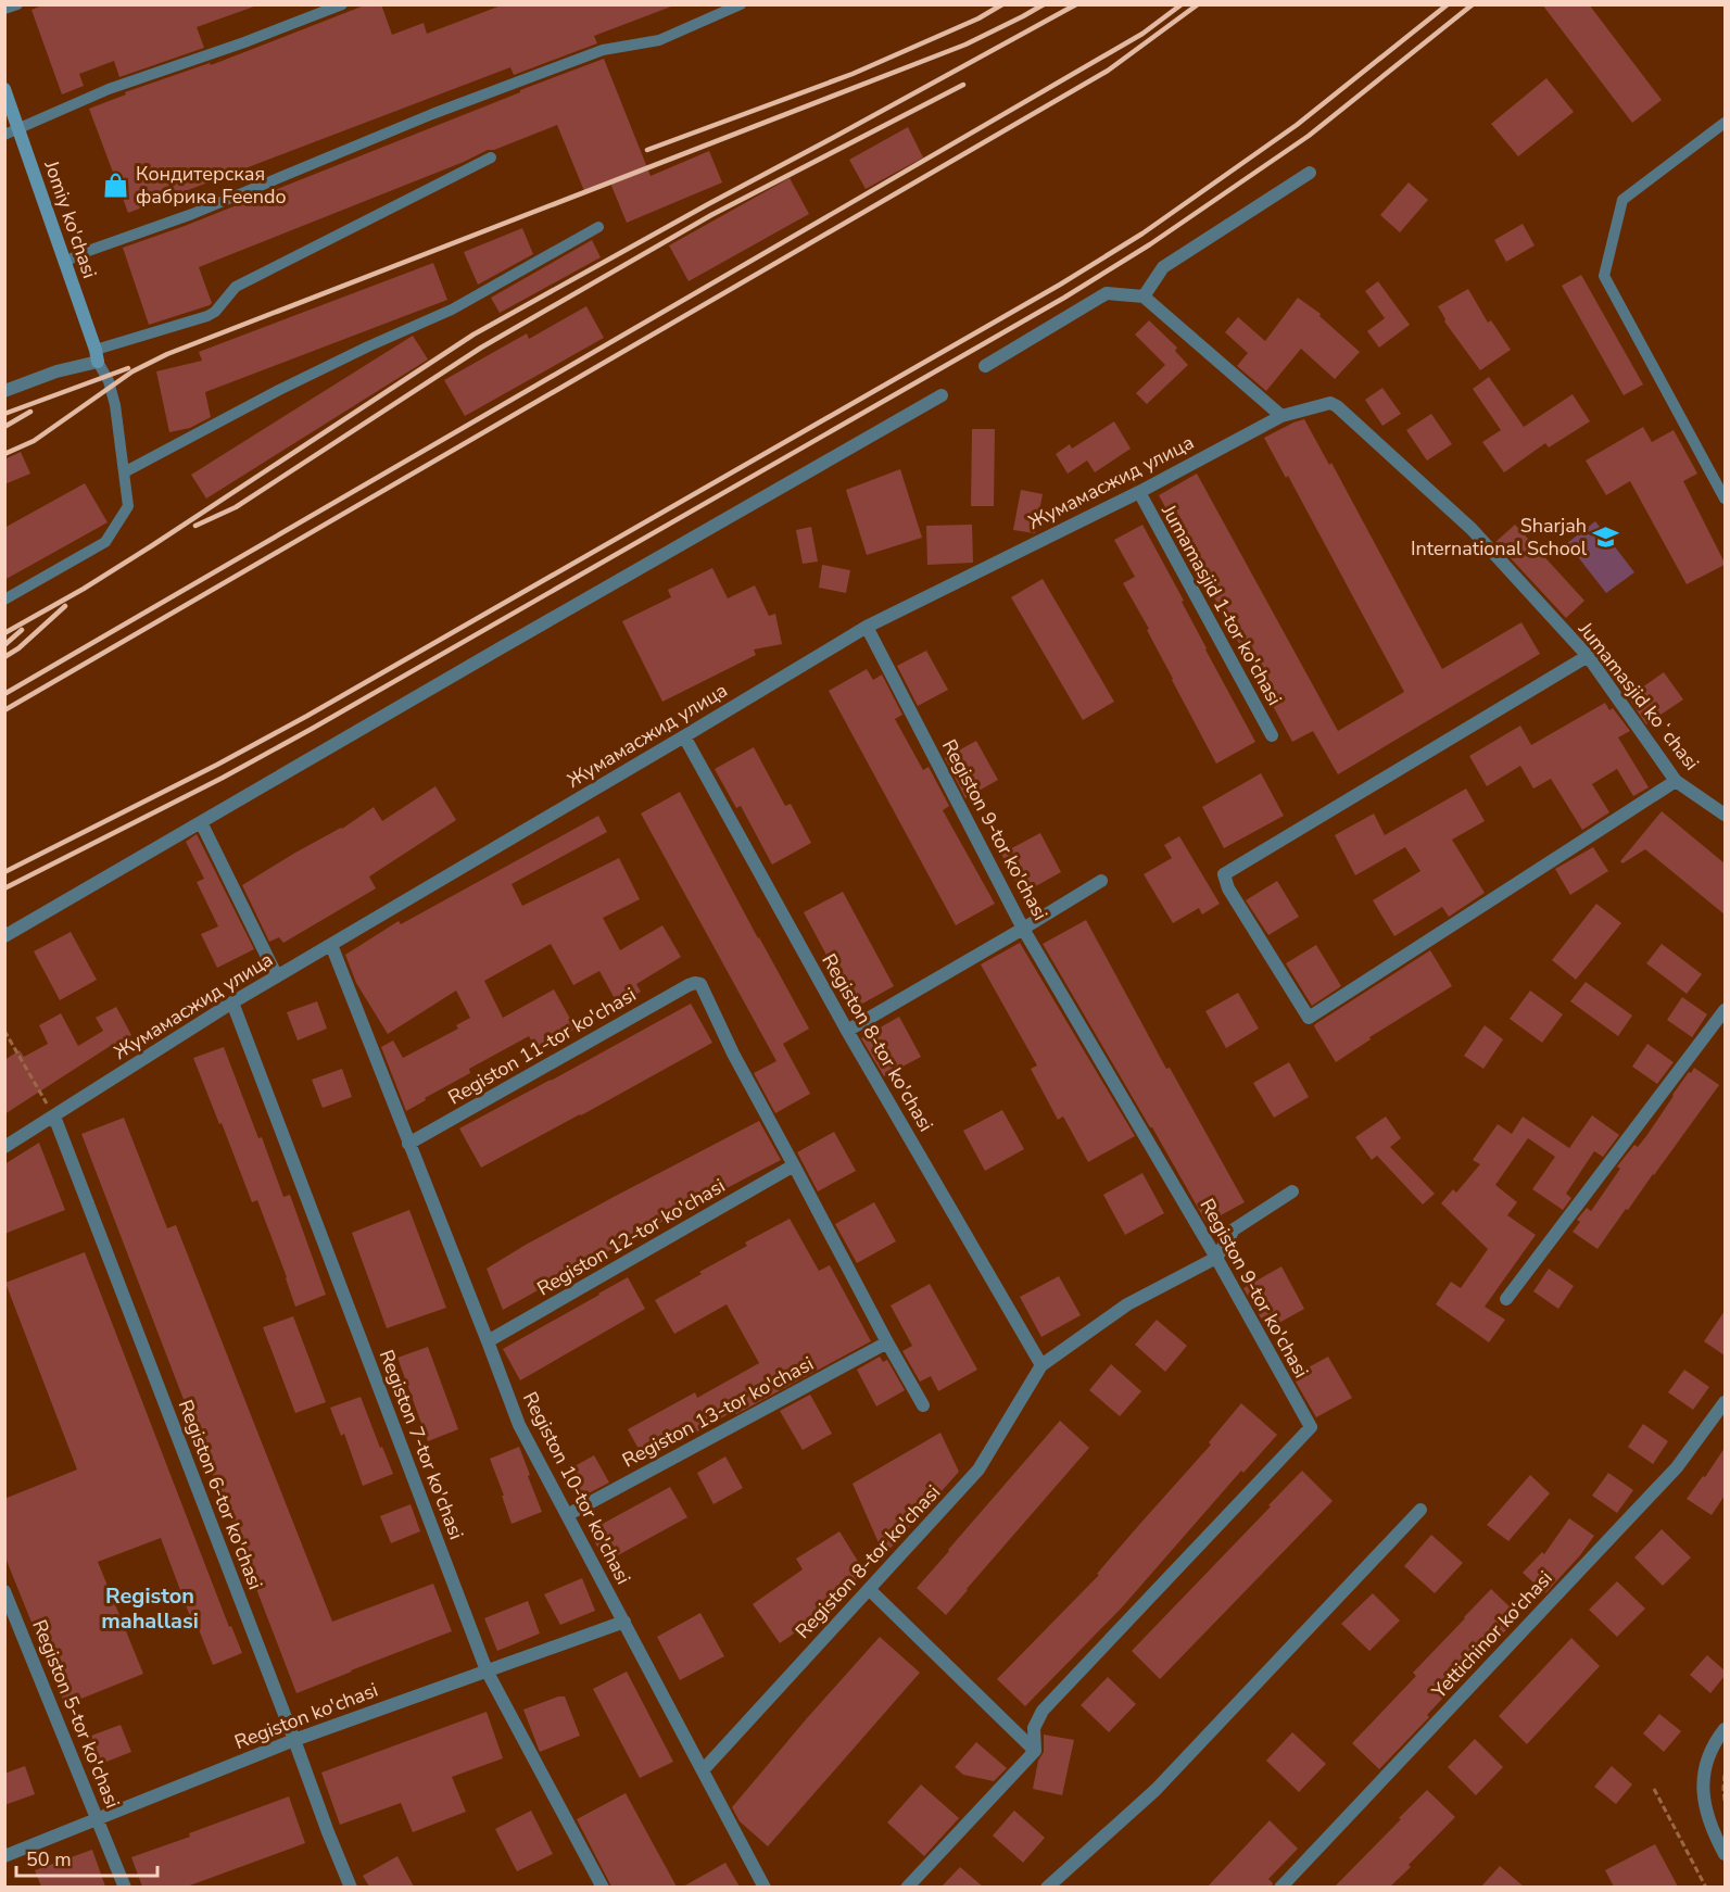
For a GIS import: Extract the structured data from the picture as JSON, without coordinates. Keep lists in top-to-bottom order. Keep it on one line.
{"streets":{"street":["Jomiy ko'chasi","Жумамасжид улица","Jumamasjid 1-tor ko'chasi","Jumamasjid koʻchasi","Registon 9-tor ko'chasi","Registon 8-tor ko'chasi","Registon 11-tor ko'chasi","Registon 12-tor ko'chasi","Registon 13-tor ko'chasi","Registon 7-tor ko'chasi","Registon 10-tor ko'chasi","Registon 6-tor ko'chasi","Yettichinor ko‘chasi","Registon 5-tor ko'chasi","Registon ko'chasi"]},"crossings":[["Жумамасжид улица","Jumamasjid 1-tor ko'chasi"],["Жумамасжид улица","Jumamasjid koʻchasi"],["Жумамасжид улица","Registon 9-tor ko'chasi"],["Жумамасжид улица","Registon 8-tor ko'chasi"],["Жумамасжид улица","Registon 7-tor ko'chasi"],["Жумамасжид улица","Registon 10-tor ko'chasi"],["Жумамасжид улица","Registon 6-tor ko'chasi"],["Registon 9-tor ko'chasi","Registon 8-tor ko'chasi"],["Registon 8-tor ko'chasi","Registon 10-tor ko'chasi"],["Registon 11-tor ko'chasi","Registon 12-tor ko'chasi"],["Registon 11-tor ko'chasi","Registon 10-tor ko'chasi"],["Registon 12-tor ko'chasi","Registon 10-tor ko'chasi"],["Registon 13-tor ko'chasi","Registon 10-tor ko'chasi"],["Registon 7-tor ko'chasi","Registon ko'chasi"],["Registon 10-tor ko'chasi","Registon ko'chasi"],["Registon 6-tor ko'chasi","Registon ko'chasi"],["Registon 5-tor ko'chasi","Registon ko'chasi"]],"districts":["Registon mahallasi"],"places":{"shop":["Кондитерская фабрика Feendo"],"school or university":["Sharjah International School"]},"scale_bar":"50 m"}
